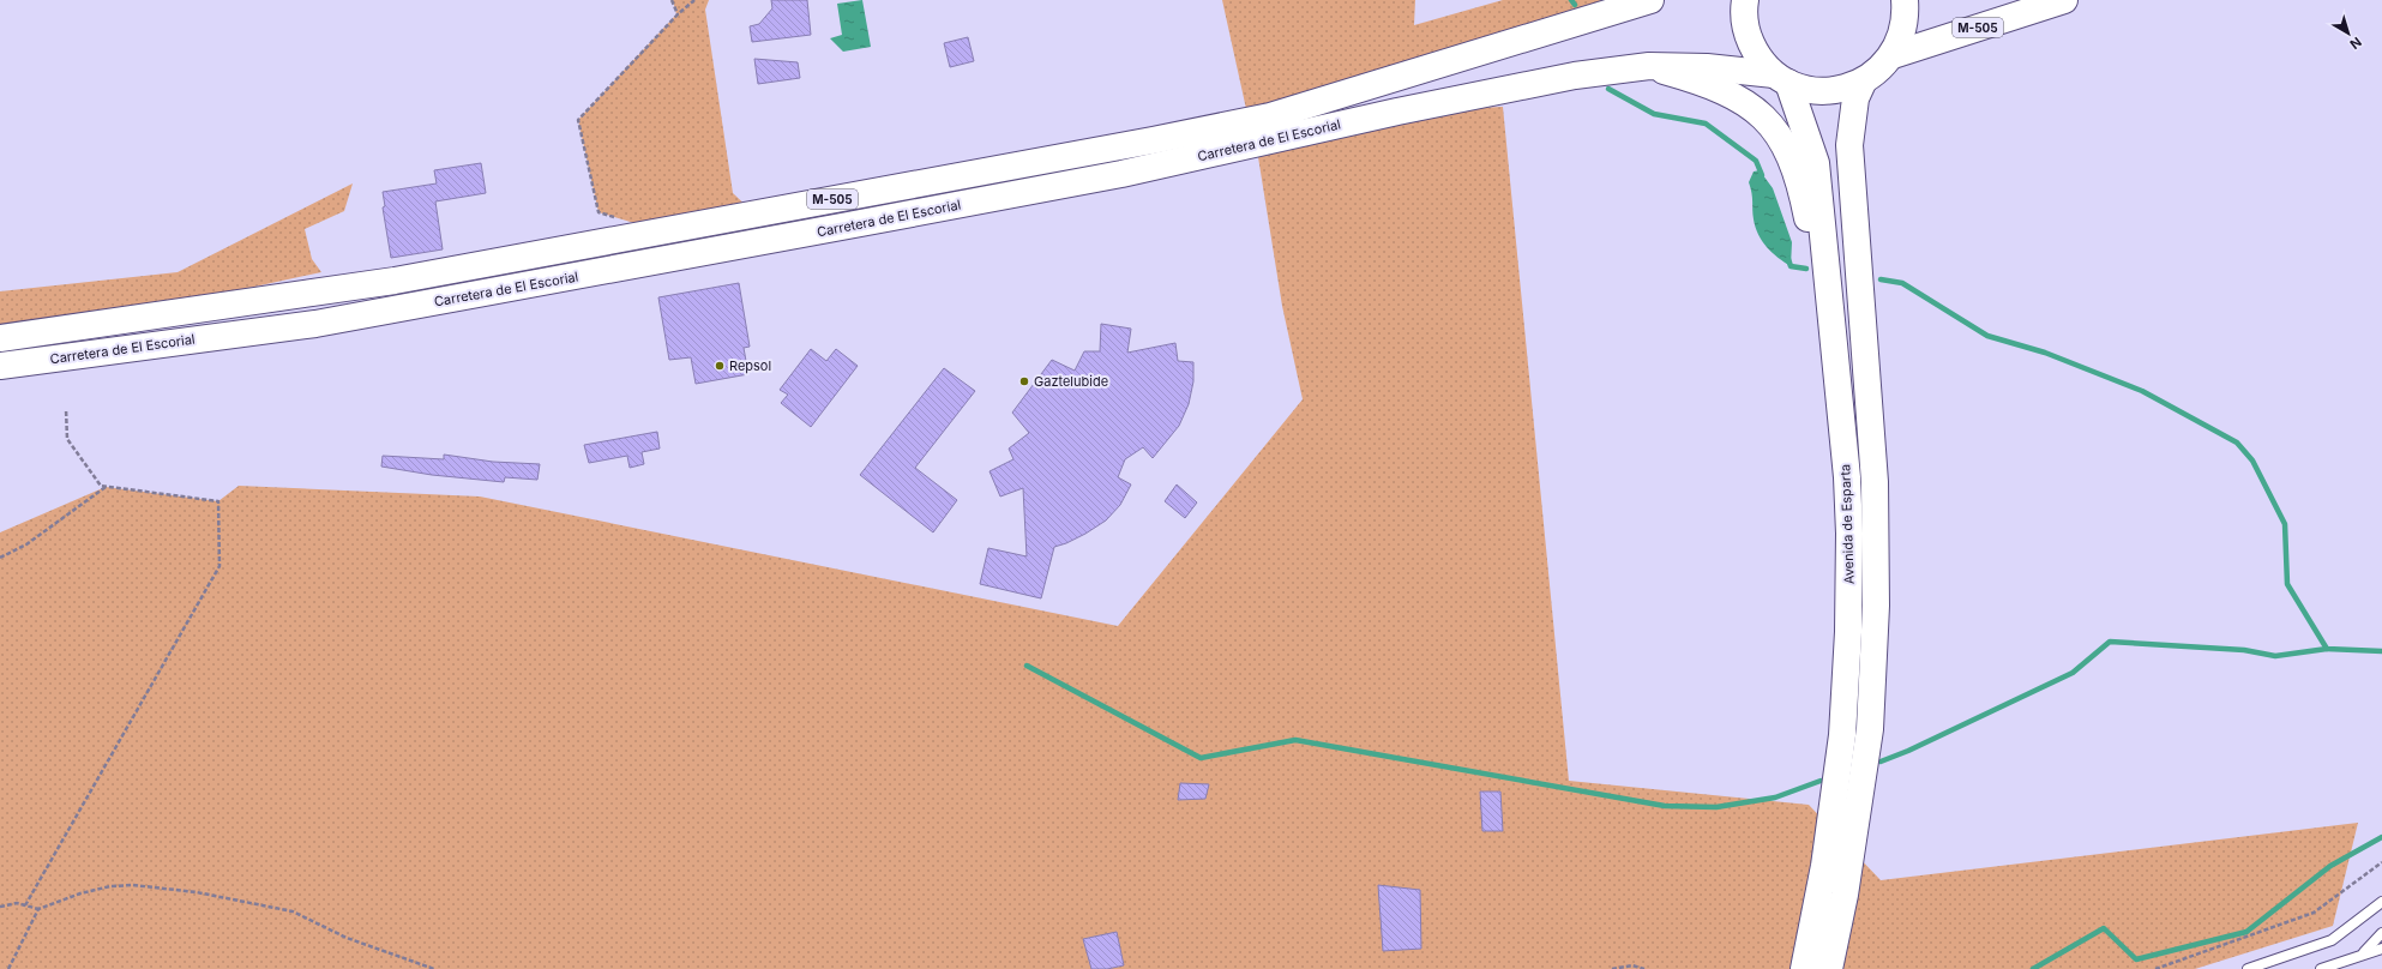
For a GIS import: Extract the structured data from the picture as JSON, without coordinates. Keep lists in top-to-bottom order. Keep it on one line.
{"streets":{"main road":["M-505","Carretera de El Escorial","Avenida de Esparta"]},"crossings":[["M-505","Carretera de El Escorial"],["M-505","Avenida de Esparta"],["Carretera de El Escorial","Avenida de Esparta"]],"places":["Repsol","Gaztelubide"],"north":"bottom right"}
